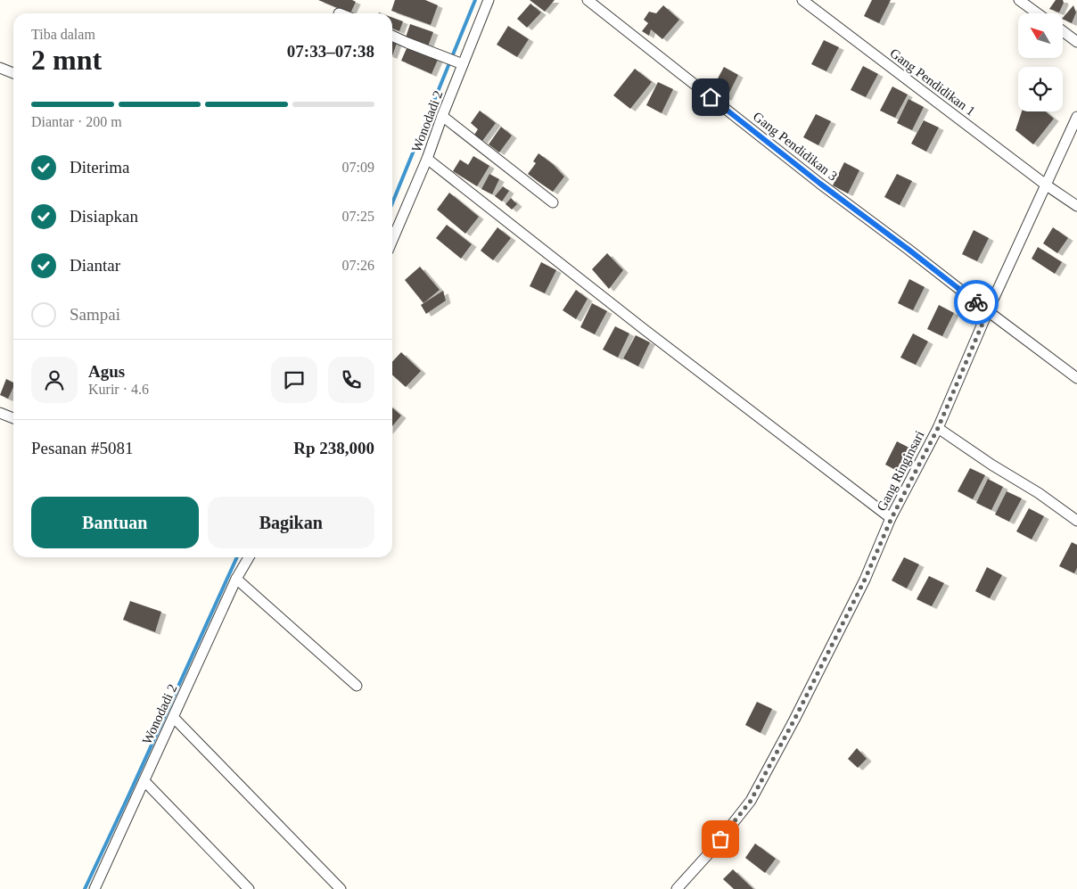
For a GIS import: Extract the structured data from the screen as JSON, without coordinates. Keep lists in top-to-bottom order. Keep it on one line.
{"streets":{"street":["Gang Pendidikan 1","Wonodadi 2","Gang Pendidikan 3","Gang Ringinsari"]},"crossings":[["Gang Pendidikan 1","Gang Ringinsari"],["Gang Pendidikan 3","Gang Ringinsari"]],"north":"top left","page":{"heading":["2 mnt","Tiba dalam","07:33–07:38"],"panel":["Agus","Kurir · 4.6","Pesanan #5081","Rp 238,000"],"bar":"Diantar · 200 m","list":[["Diterima","07:09"],["Disiapkan","07:25"],["Diantar","07:26"],"Sampai"],"buttons":["Bantuan","Bagikan"]}}
